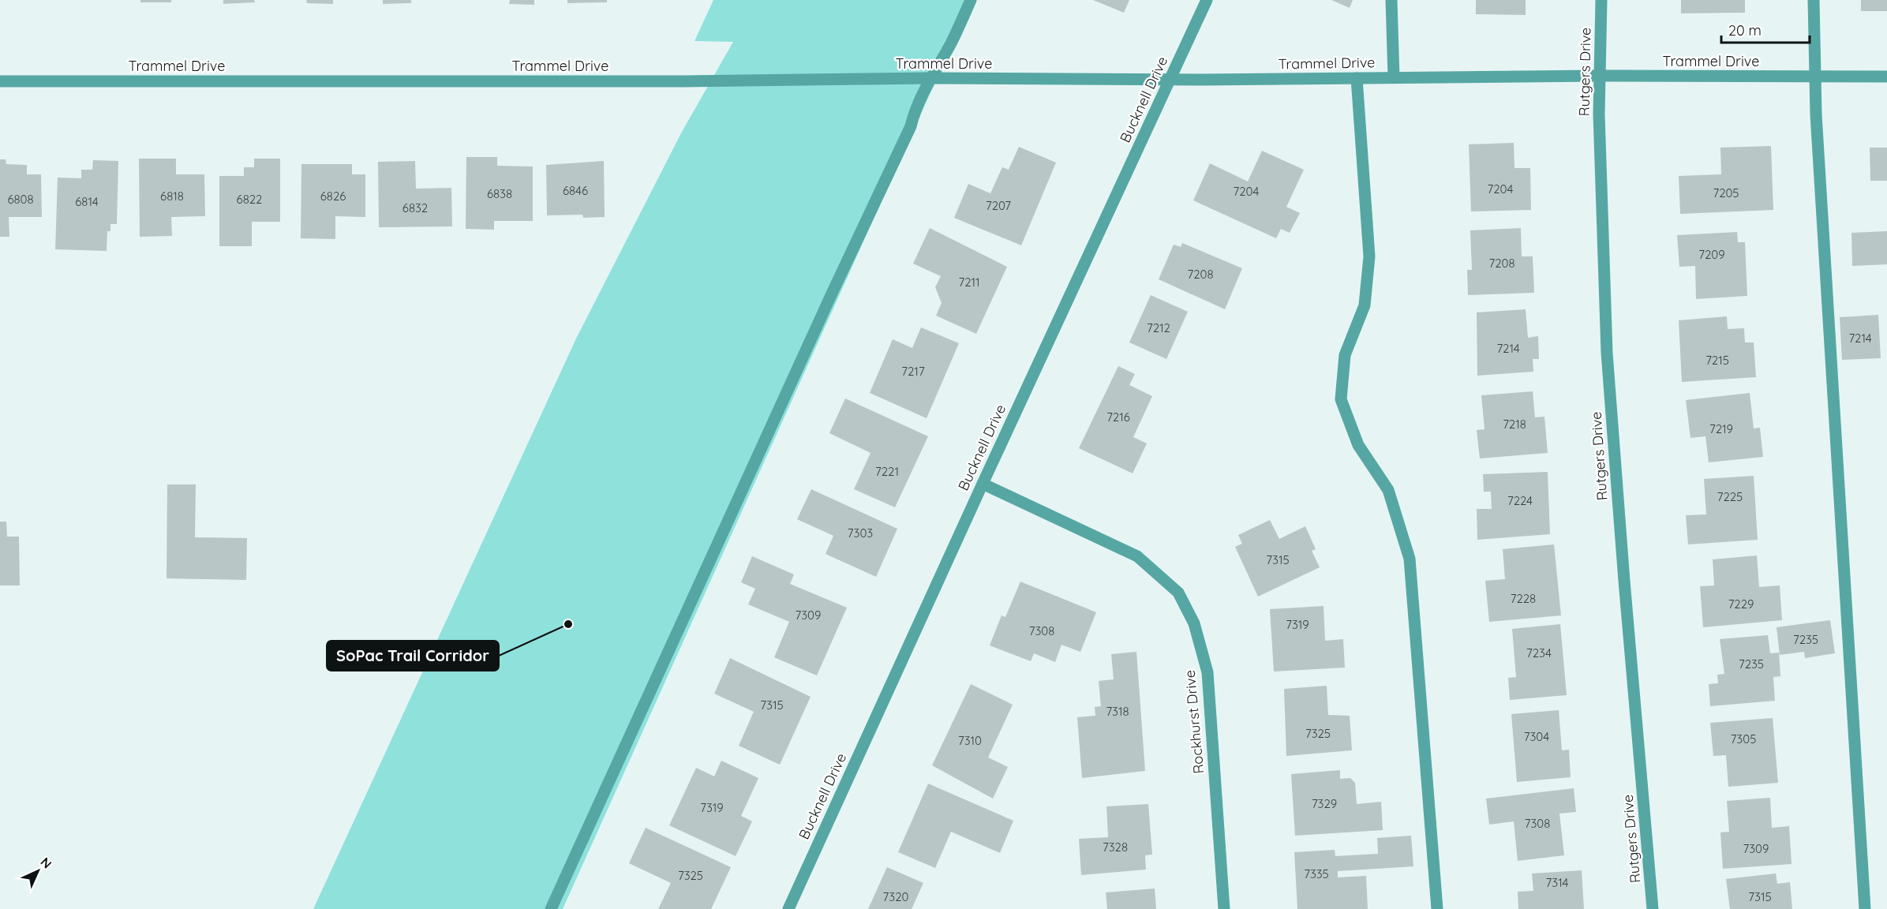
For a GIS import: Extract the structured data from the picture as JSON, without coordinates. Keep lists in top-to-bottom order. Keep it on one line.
{"streets":{"street":["Trammel Drive","Rutgers Drive","Bucknell Drive","Rockhurst Drive"]},"crossings":[["Trammel Drive","Rutgers Drive"],["Trammel Drive","Bucknell Drive"],["Bucknell Drive","Rockhurst Drive"]],"places":["SoPac Trail Corridor"],"house_numbers":["7204","6846","7204","7205","6838","6818","6826","6808","6822","6814","7207","6832","7209","7208","7208","7211","7212","7214","7214","7215","7217","7216","7218","7219","7221","7225","7224","7303","7315","7228","7229","7309","7319","7308","7235","7234","7235","7315","7318","7325","7304","7305","7310","7329","7319","7308","7328","7309","7335","7325","7314","7320","7315"],"scale_bar":"20 m","north":"top right"}
